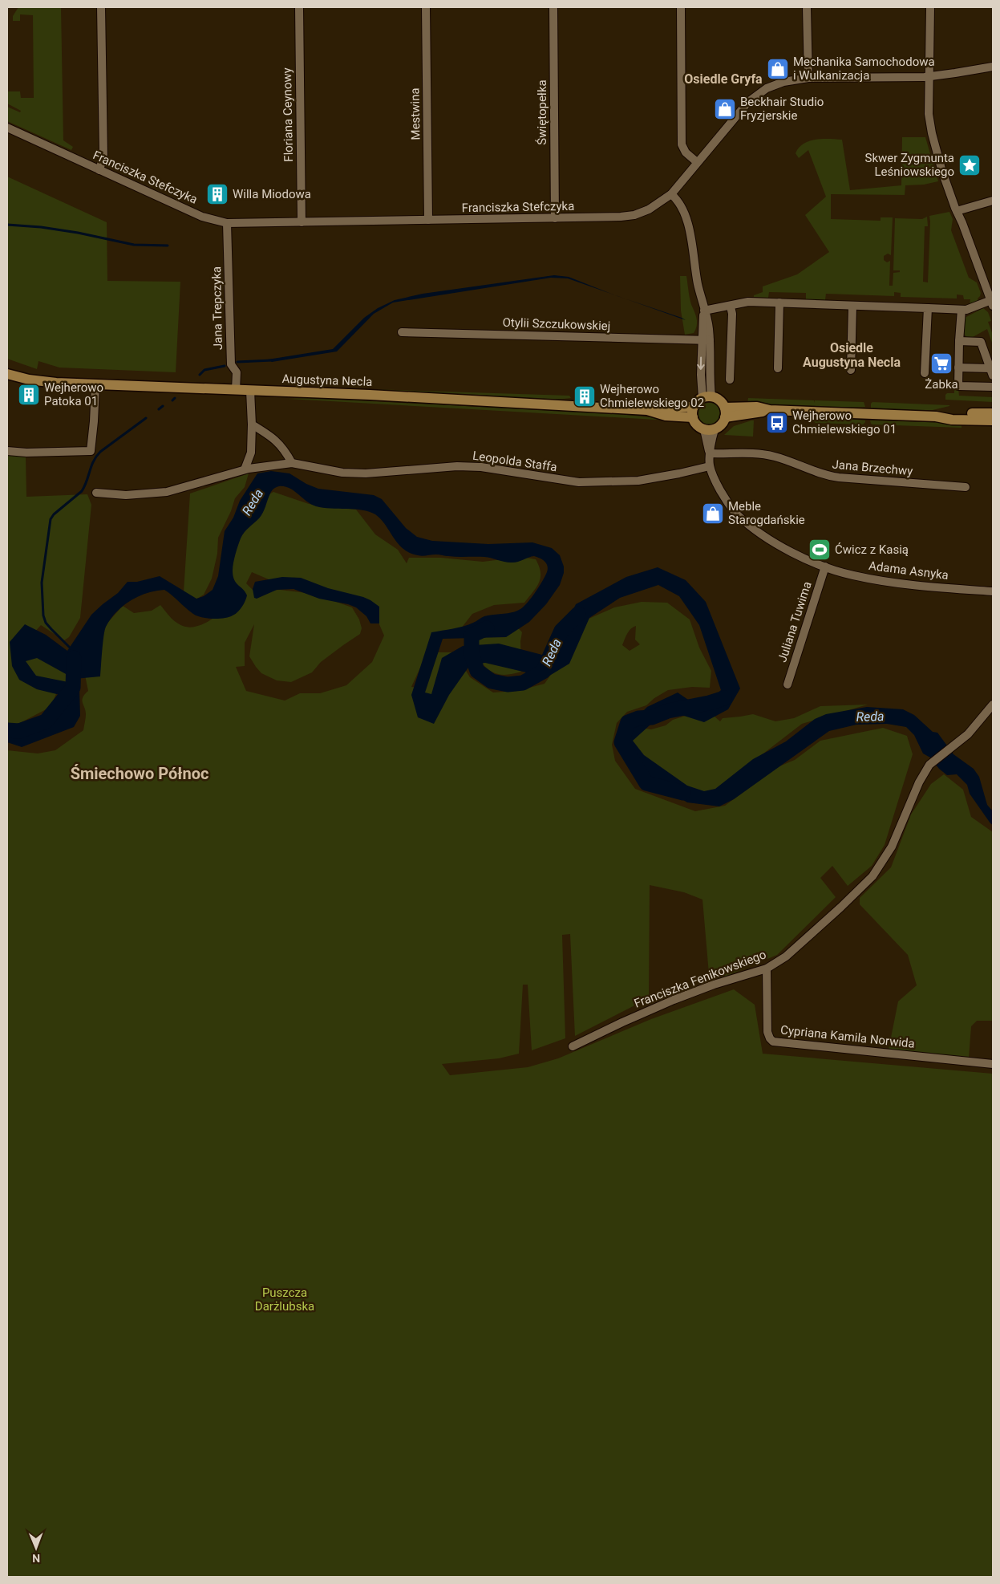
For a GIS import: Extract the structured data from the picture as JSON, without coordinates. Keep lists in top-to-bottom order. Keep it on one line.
{"streets":{"main road":["Augustyna Necla"],"street":["Świętopełka","Mestwina","Floriana Ceynowy","Franciszka Stefczyka","Jana Trepczyka","Otylii Szczukowskiej","Leopolda Staffa","Jana Brzechwy","Adama Asnyka","Juliana Tuwima","Franciszka Fenikowskiego","Cypriana Kamila Norwida"]},"crossings":[["Świętopełka","Franciszka Stefczyka"],["Mestwina","Franciszka Stefczyka"],["Floriana Ceynowy","Franciszka Stefczyka"],["Franciszka Stefczyka","Jana Trepczyka"],["Jana Trepczyka","Augustyna Necla"],["Augustyna Necla","Adama Asnyka"],["Leopolda Staffa","Adama Asnyka"],["Jana Brzechwy","Adama Asnyka"],["Adama Asnyka","Juliana Tuwima"],["Franciszka Fenikowskiego","Cypriana Kamila Norwida"]],"districts":["Osiedle Gryfa","Osiedle Augustyna Necla","Śmiechowo Północ"],"water":["Reda"],"parks":["Puszcza Darżlubska"],"places":{"shop":["Mechanika Samochodowa i Wulkanizacja","Beckhair Studio Fryzjerskie","Meble Starogdańskie"],"place":["Skwer Zygmunta Leśniowskiego"],"building":["Willa Miodowa","Wejherowo Patoka 01","Wejherowo Chmielewskiego 02"],"supermarket":["Żabka"],"bus stop":["Wejherowo Chmielewskiego 01"],"sports":["Ćwicz z Kasią"]},"north":"bottom"}
